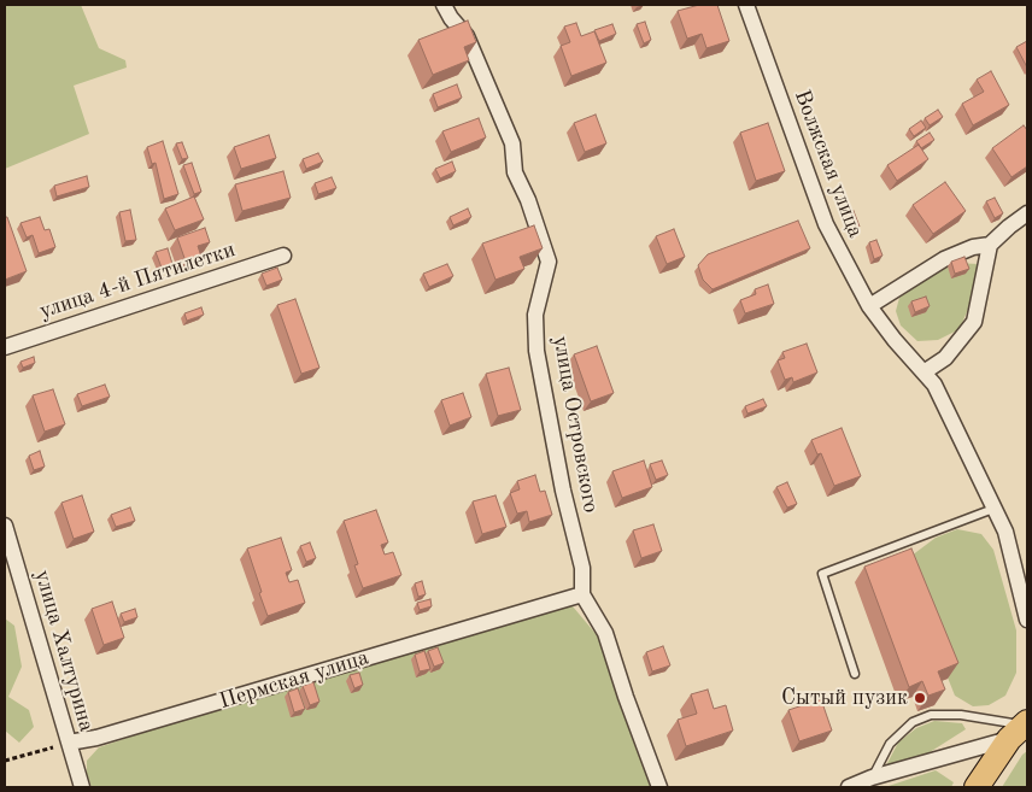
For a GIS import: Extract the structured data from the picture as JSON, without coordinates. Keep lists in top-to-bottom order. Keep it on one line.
{"streets":{"street":["Волжская улица","улица 4-й Пятилетки","улица Островского","улица Халтурина","Пермская улица"]},"crossings":[["улица Островского","Пермская улица"],["улица Халтурина","Пермская улица"]],"places":["Сытый пузик"]}
